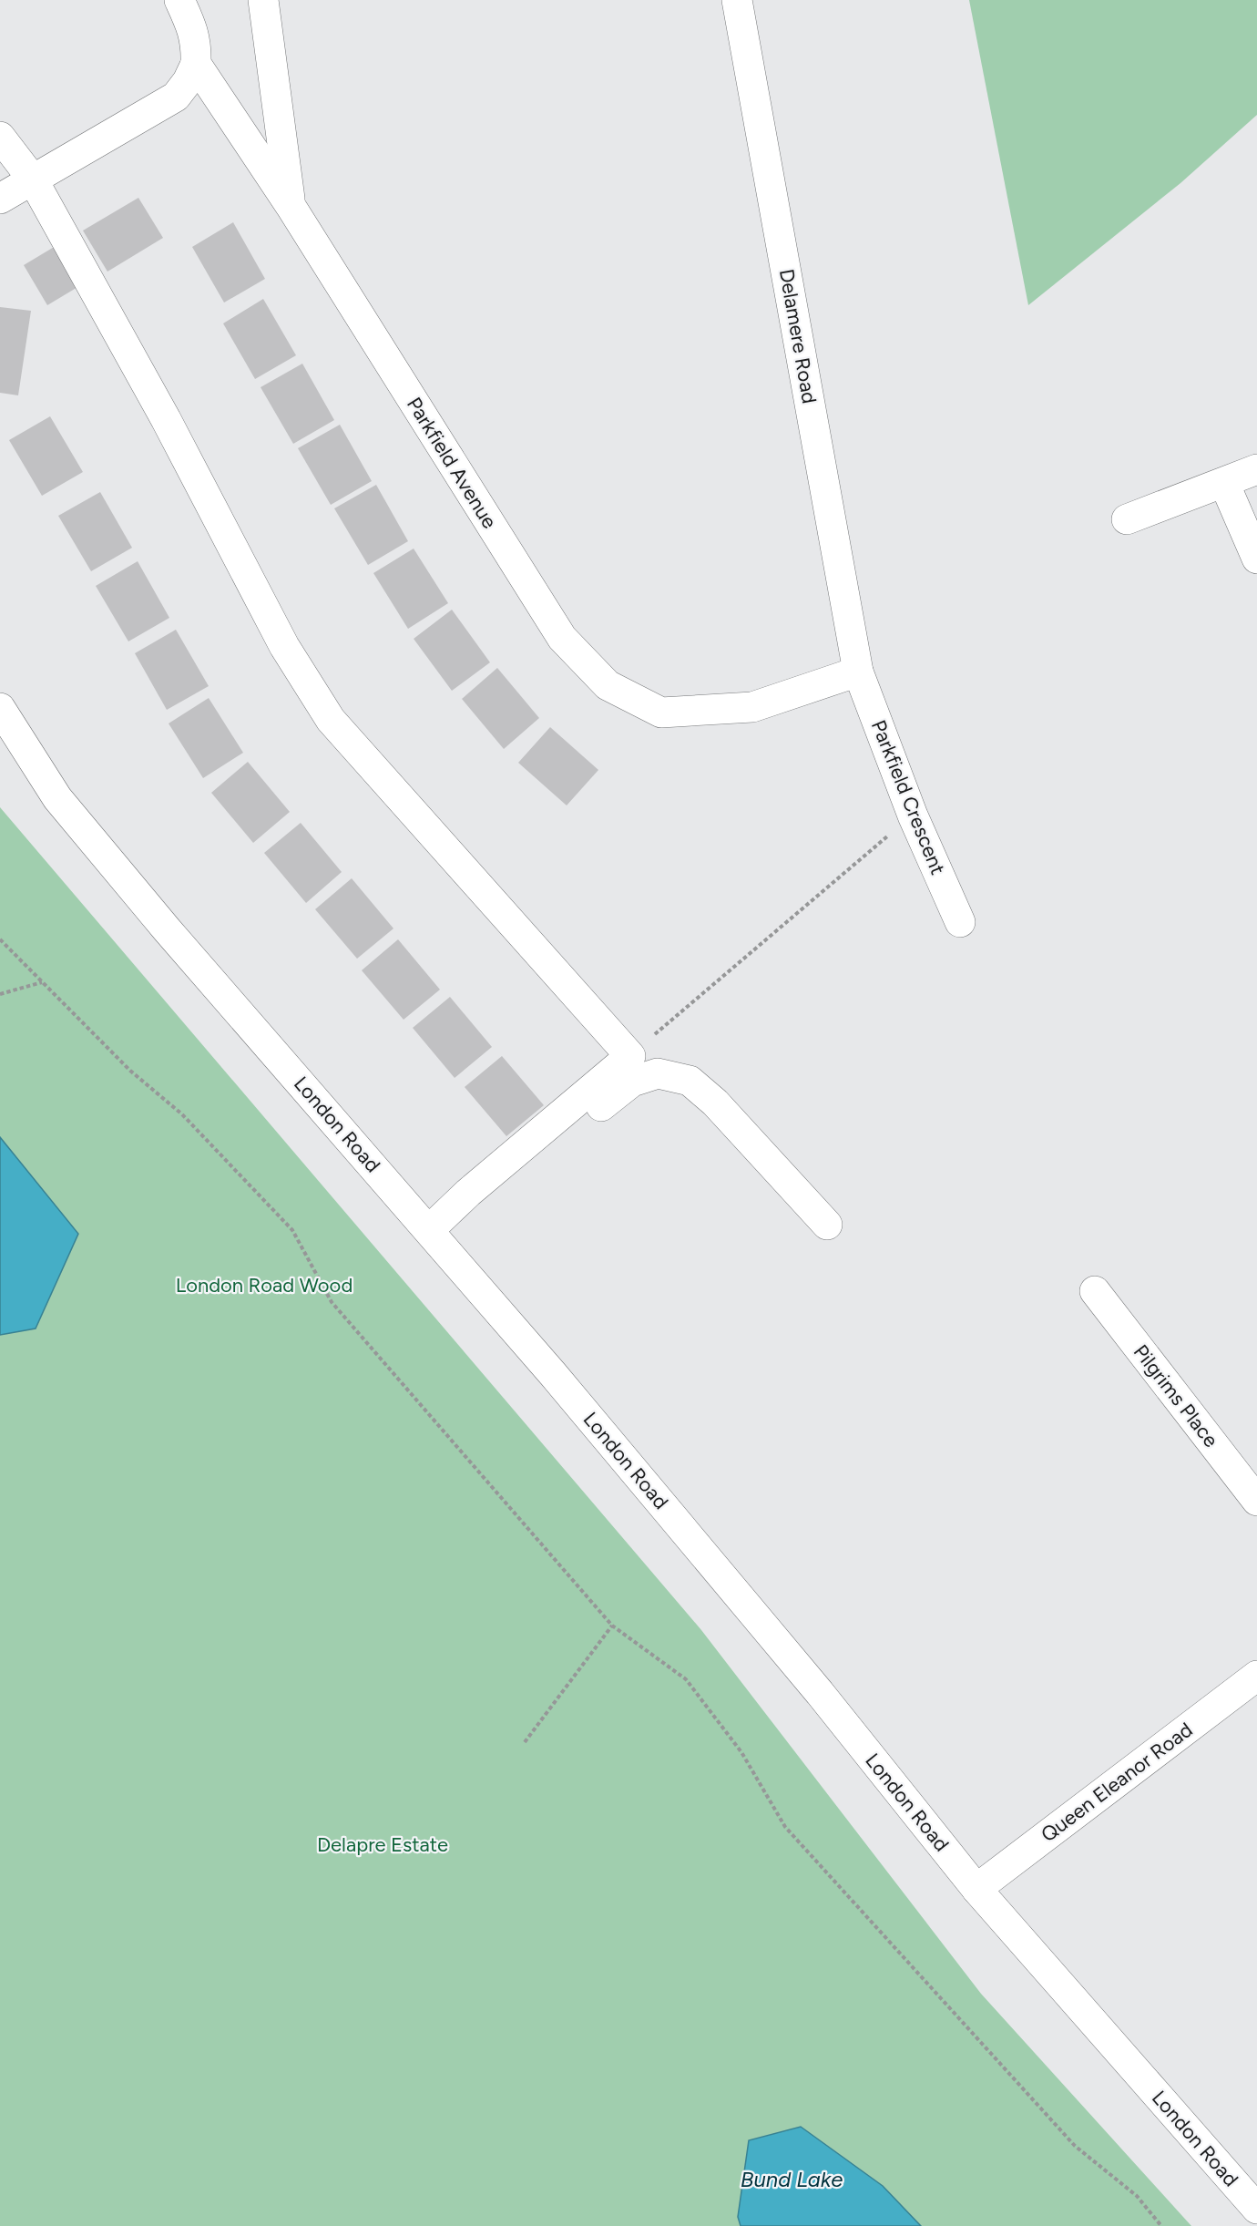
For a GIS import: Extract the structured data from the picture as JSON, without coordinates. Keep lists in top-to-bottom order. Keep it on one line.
{"streets":{"main road":["Delamere Road","Parkfield Avenue","Parkfield Crescent","London Road","Pilgrims Place","Queen Eleanor Road"]},"crossings":[["Delamere Road","Parkfield Avenue"],["Delamere Road","Parkfield Crescent"],["Parkfield Avenue","Parkfield Crescent"],["London Road","Queen Eleanor Road"]],"water":["Bund Lake"],"parks":["London Road Wood","Delapre Estate"]}
